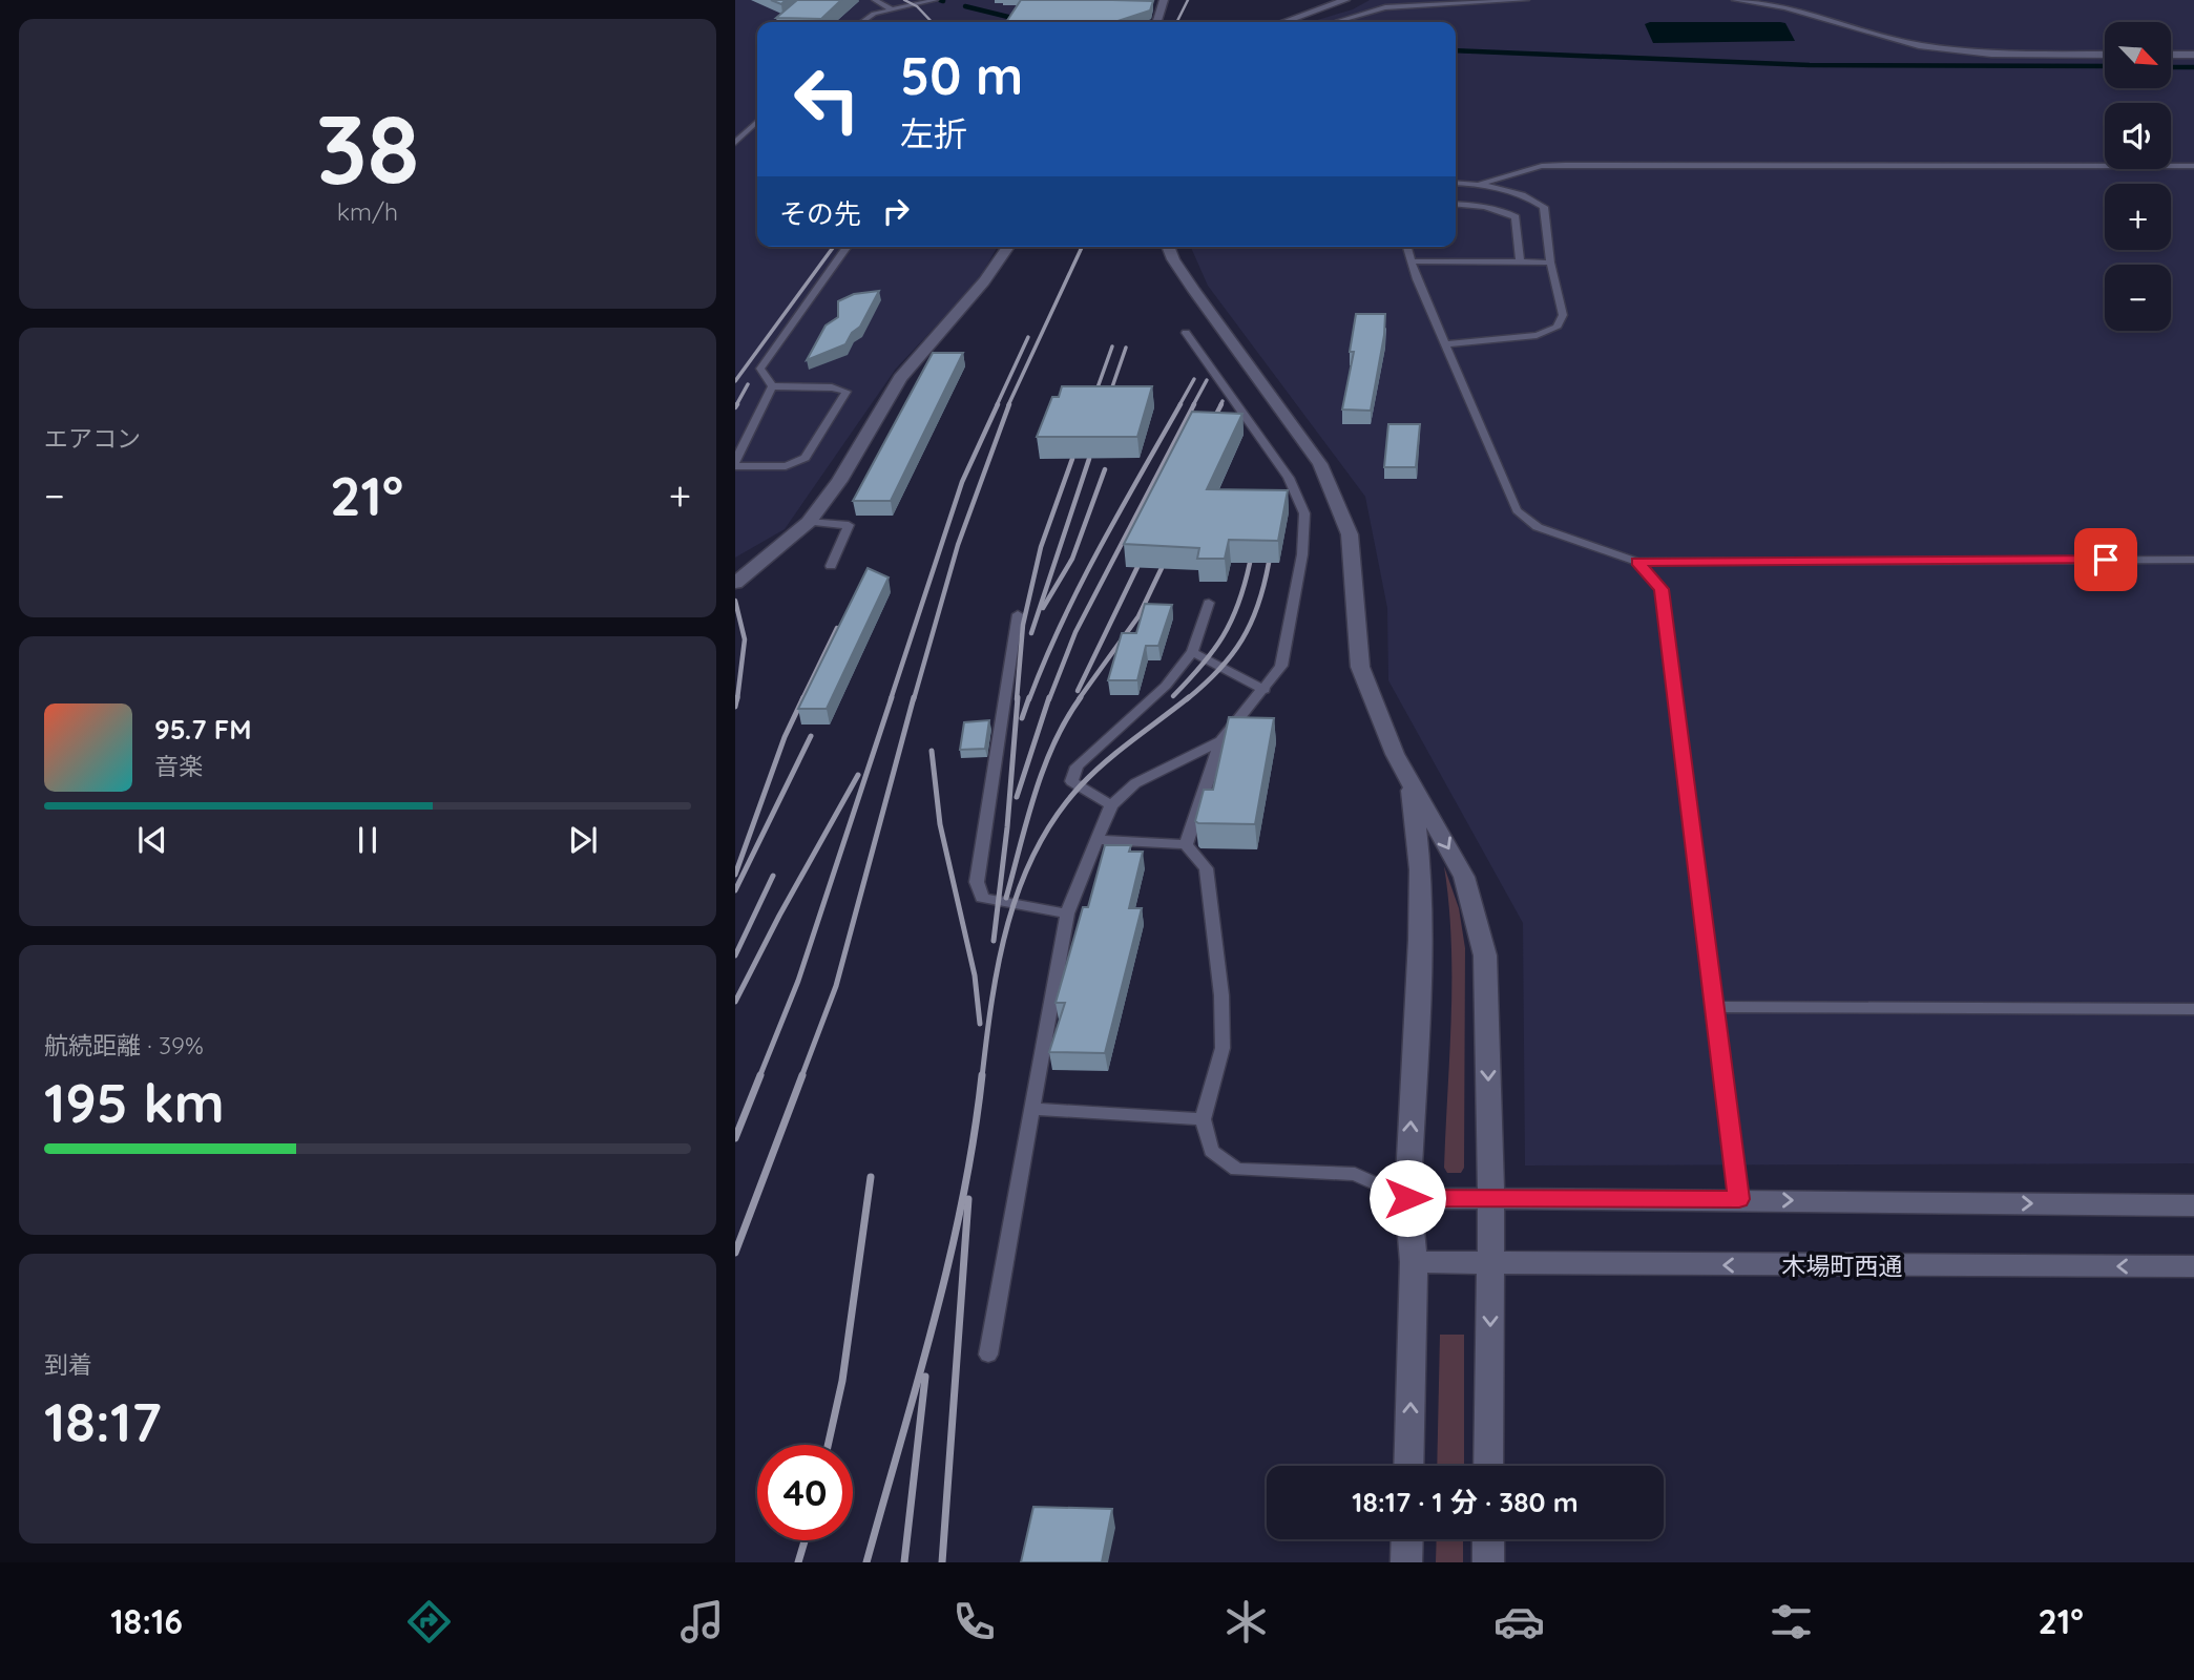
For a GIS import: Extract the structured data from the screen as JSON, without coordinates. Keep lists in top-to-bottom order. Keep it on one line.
{"streets":{"street":["木場町西通"]},"north":"bottom right","page":{"tile":[["38","km/h"],"エアコン",["航続距離 · 39%","195 km"],["到着","18:17"]],"map_buttons":["+","−"],"turn":["50 m","左折"],"then":"その先","heat":["−","21°","+"],"song":["95.7 FM","音楽"],"limit":"40","trip":"18:17 · 1 分 · 380 m","tabs":["18:16","21°"]}}
